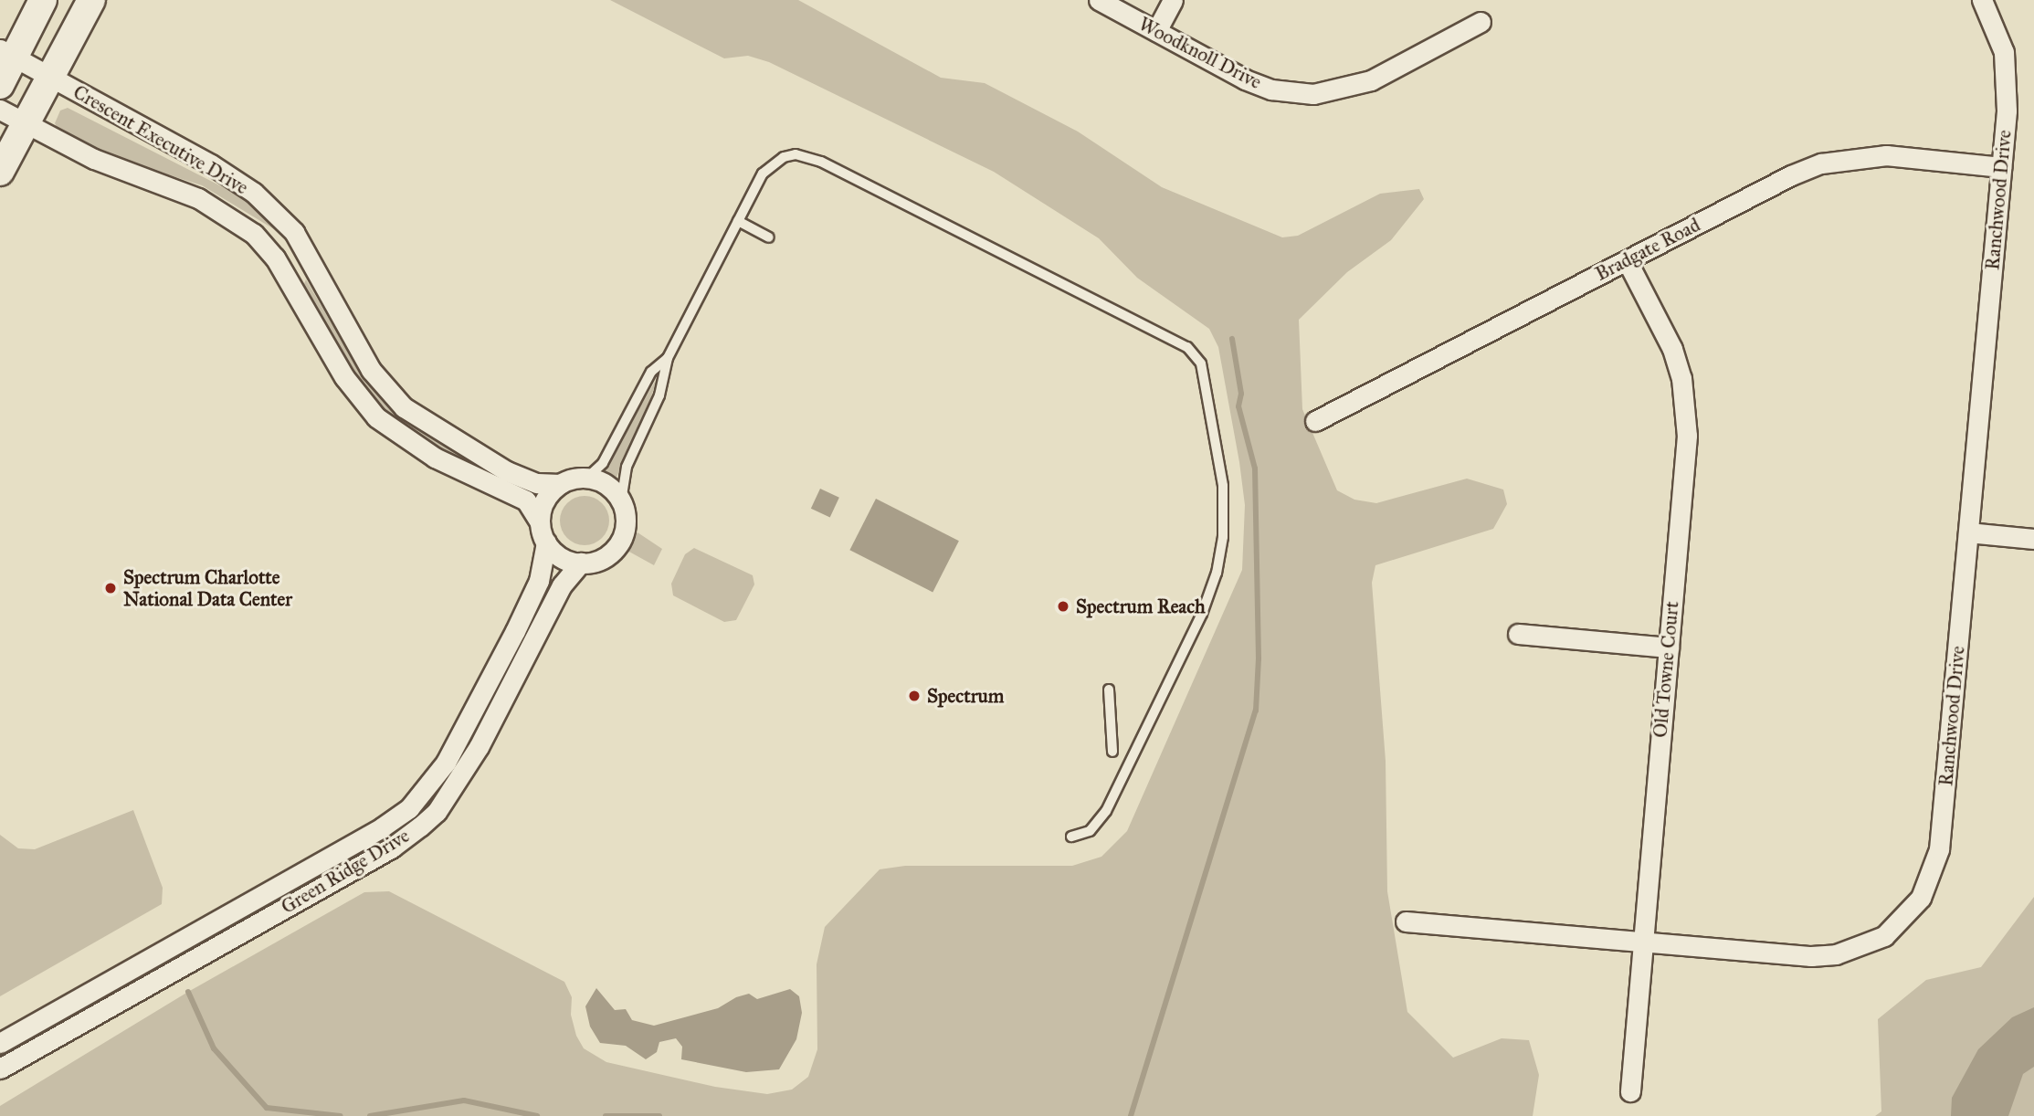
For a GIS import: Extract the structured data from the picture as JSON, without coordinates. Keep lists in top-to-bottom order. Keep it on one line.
{"streets":{"street":["Woodknoll Drive","Crescent Executive Drive","Ranchwood Drive","Bradgate Road","Old Towne Court","Green Ridge Drive"]},"crossings":[["Crescent Executive Drive","Green Ridge Drive"],["Ranchwood Drive","Bradgate Road"],["Ranchwood Drive","Old Towne Court"],["Bradgate Road","Old Towne Court"]],"places":["Spectrum Charlotte National Data Center","Spectrum Reach","Spectrum"]}
